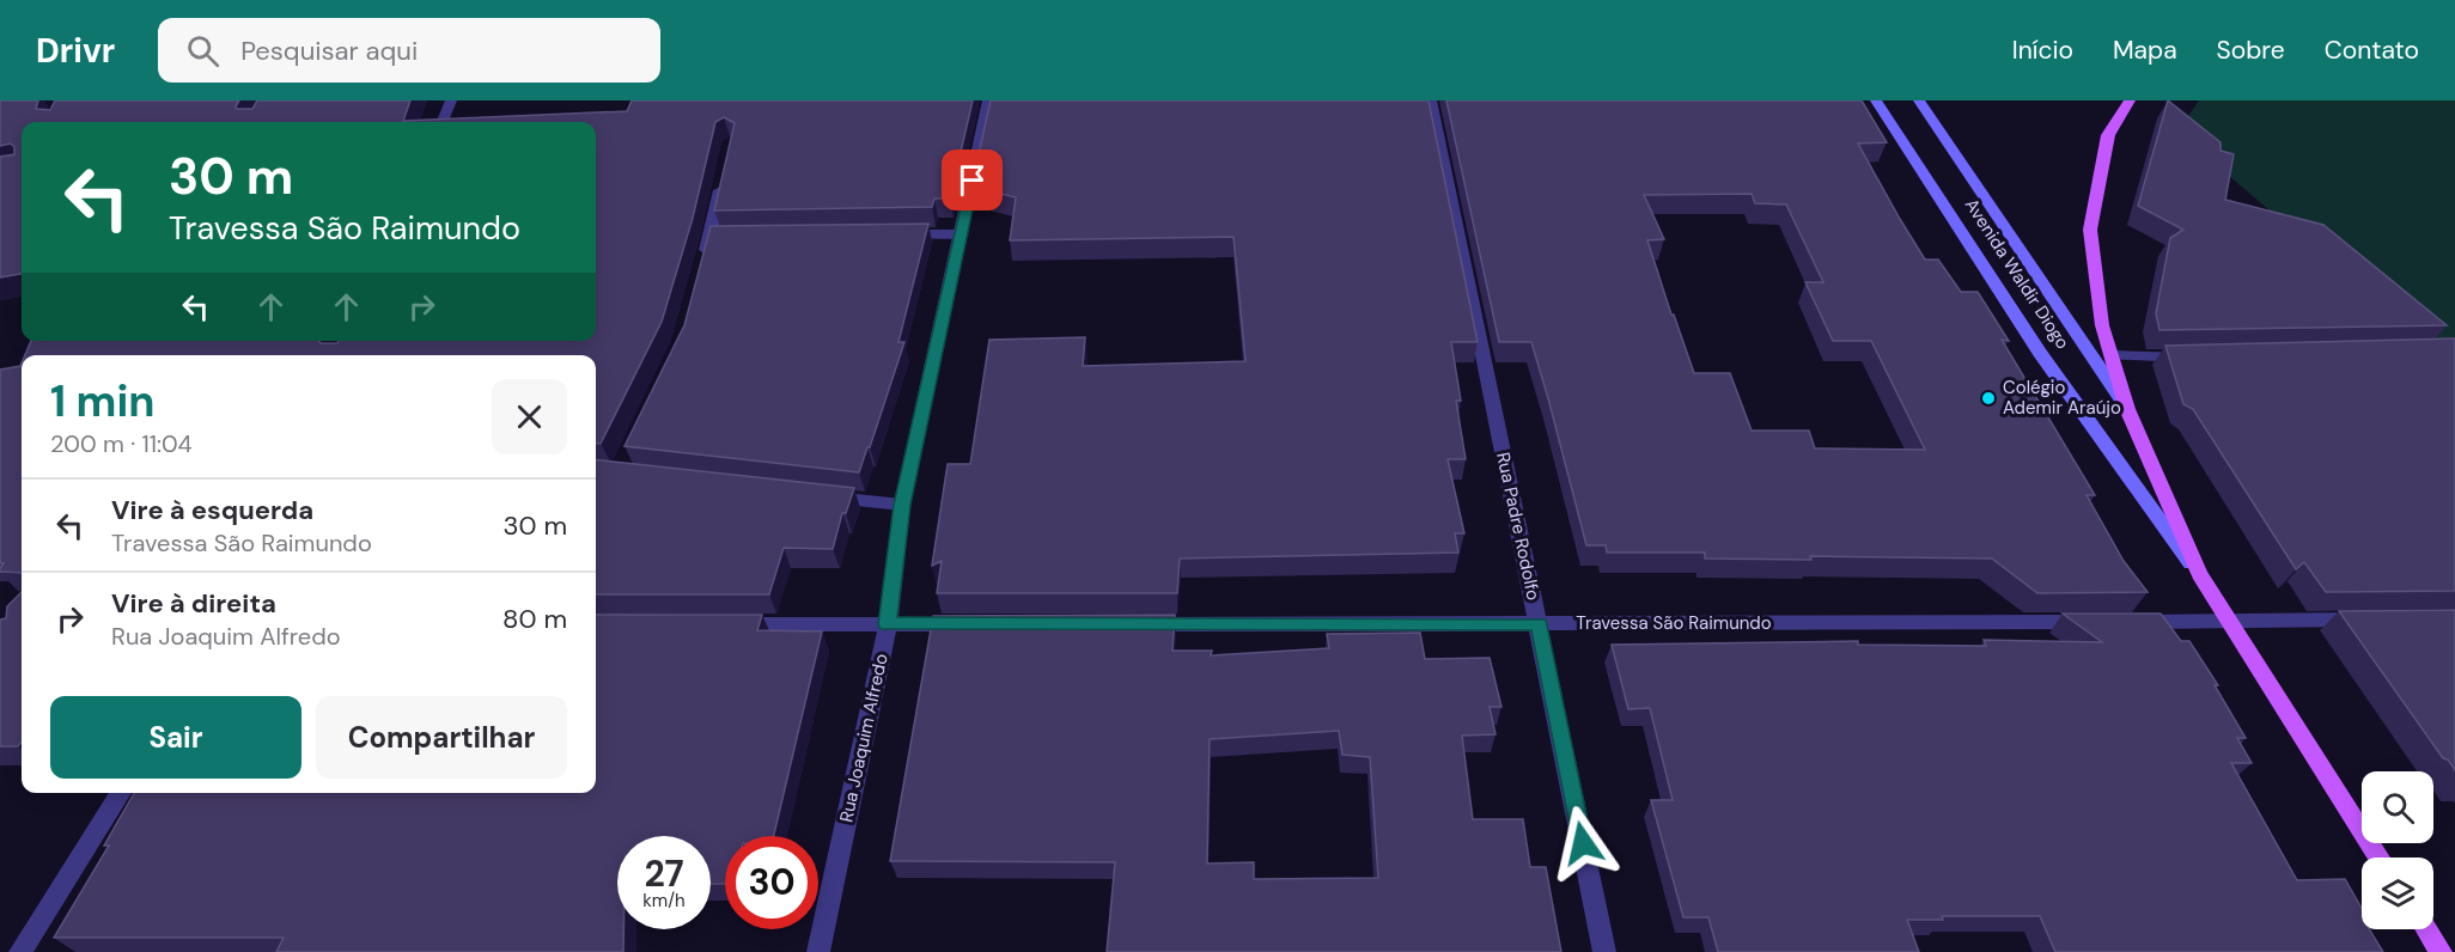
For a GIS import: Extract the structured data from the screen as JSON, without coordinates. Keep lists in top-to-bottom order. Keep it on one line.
{"streets":{"main road":["Avenida Waldir Diogo"],"street":["Rua Padre Rodolfo","Travessa São Raimundo","Rua Joaquim Alfredo"]},"crossings":[["Rua Padre Rodolfo","Travessa São Raimundo"]],"places":["Colégio Ademir Araújo"],"page":{"header":"Drivr","search":"Pesquisar aqui","nav":["Início","Mapa","Sobre","Contato"],"turn":["30 m","Travessa São Raimundo"],"heading":["1 min","200 m · 11:04"],"list":[{"name":"Vire à esquerda","note":"Travessa São Raimundo","value":"30 m"},{"name":"Vire à direita","note":"Rua Joaquim Alfredo","value":"80 m"}],"buttons":["Sair","Compartilhar"],"speed":"27 km/h","limit":"30"}}
